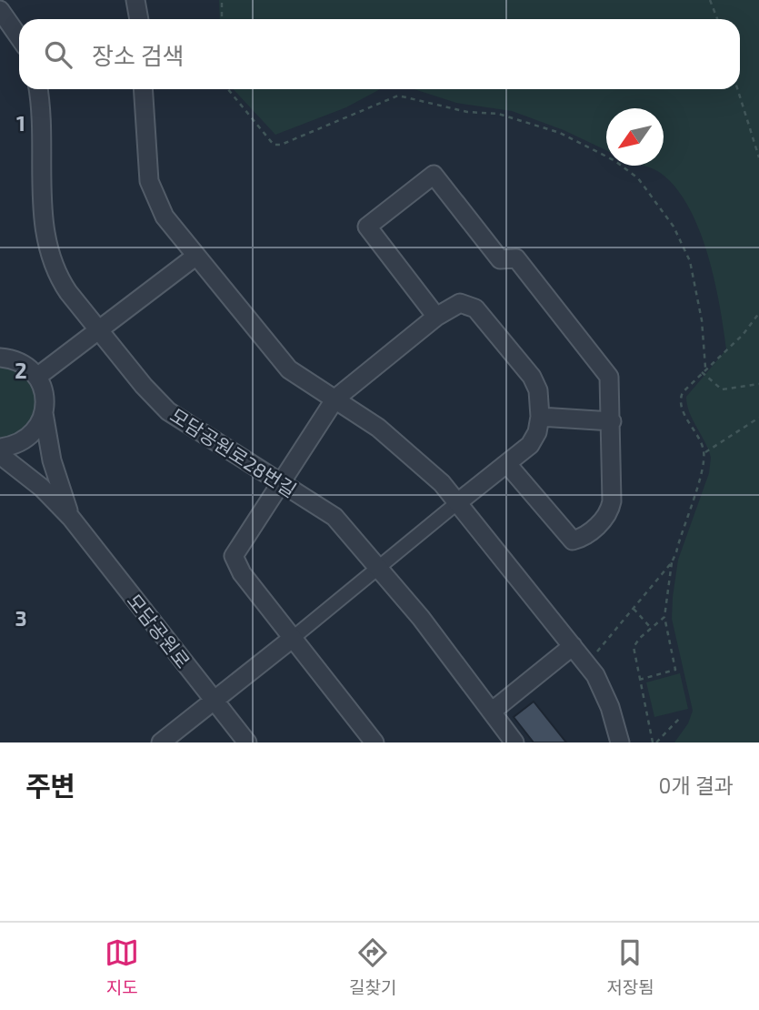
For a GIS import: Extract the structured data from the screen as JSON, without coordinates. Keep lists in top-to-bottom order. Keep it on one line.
{"streets":{"street":["모담공원로28번길","모담공원로"]},"north":"bottom left","page":{"search":"장소 검색","heading":["주변","0개 결과"],"nav":["지도","길찾기","저장됨"]},"grid":{"rows":["1","2","3"]}}
